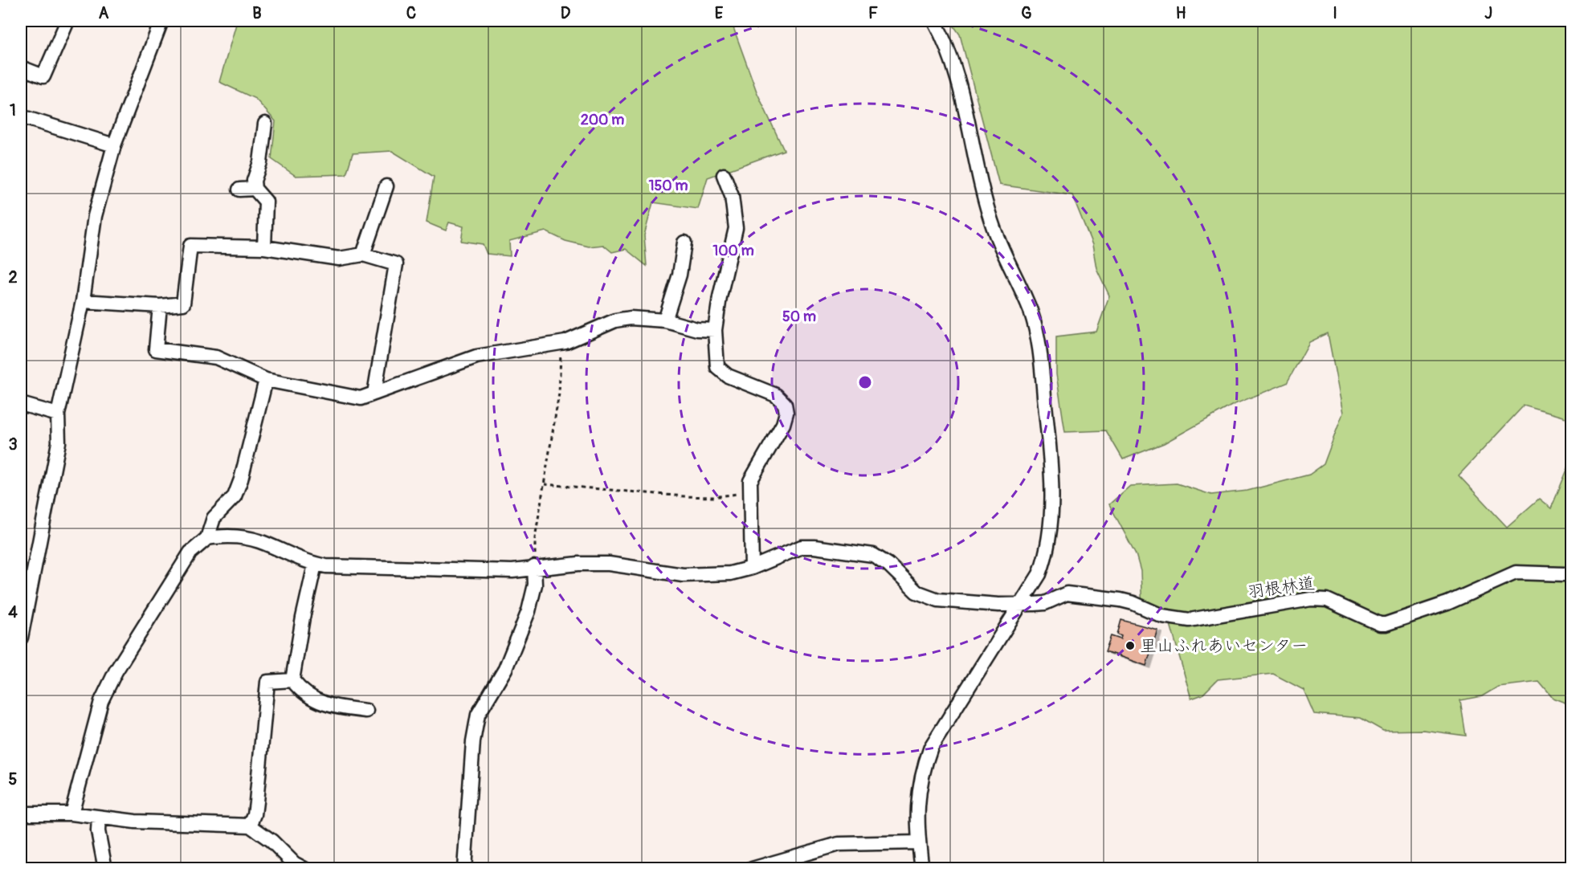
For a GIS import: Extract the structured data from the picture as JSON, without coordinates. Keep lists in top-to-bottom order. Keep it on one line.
{"streets":{"street":["羽根林道"]},"places":["里山ふれあいセンター"],"grid":{"columns":["A","B","C","D","E","F","G","H","I","J"],"rows":["1","2","3","4","5"]},"rings":["200 m","150 m","100 m","50 m"]}
